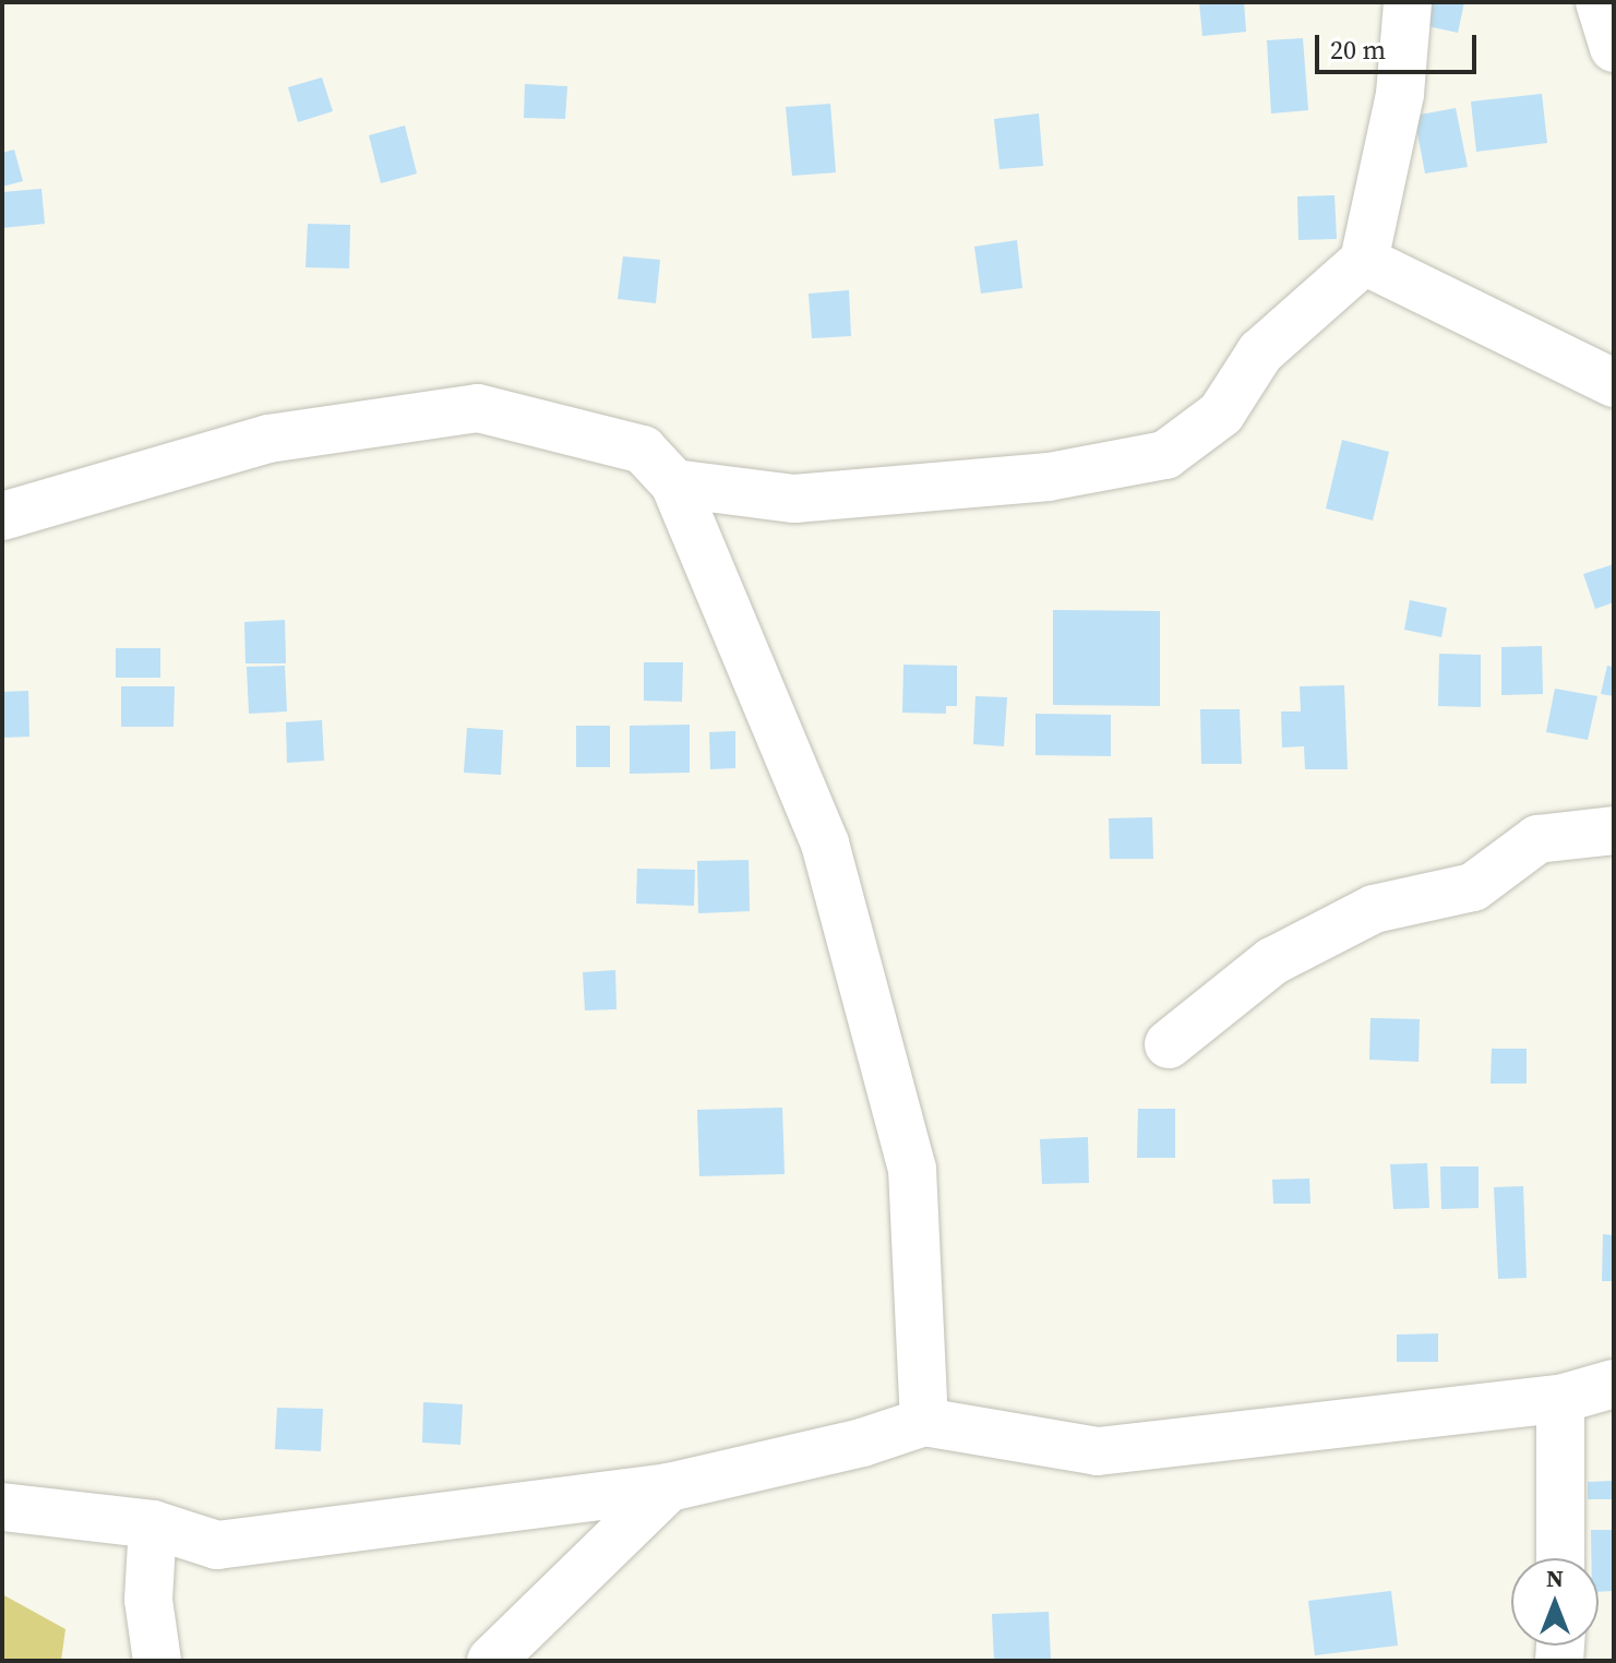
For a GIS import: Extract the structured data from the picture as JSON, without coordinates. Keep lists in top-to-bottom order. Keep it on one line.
{"scale_bar":"20 m","north":"top"}
